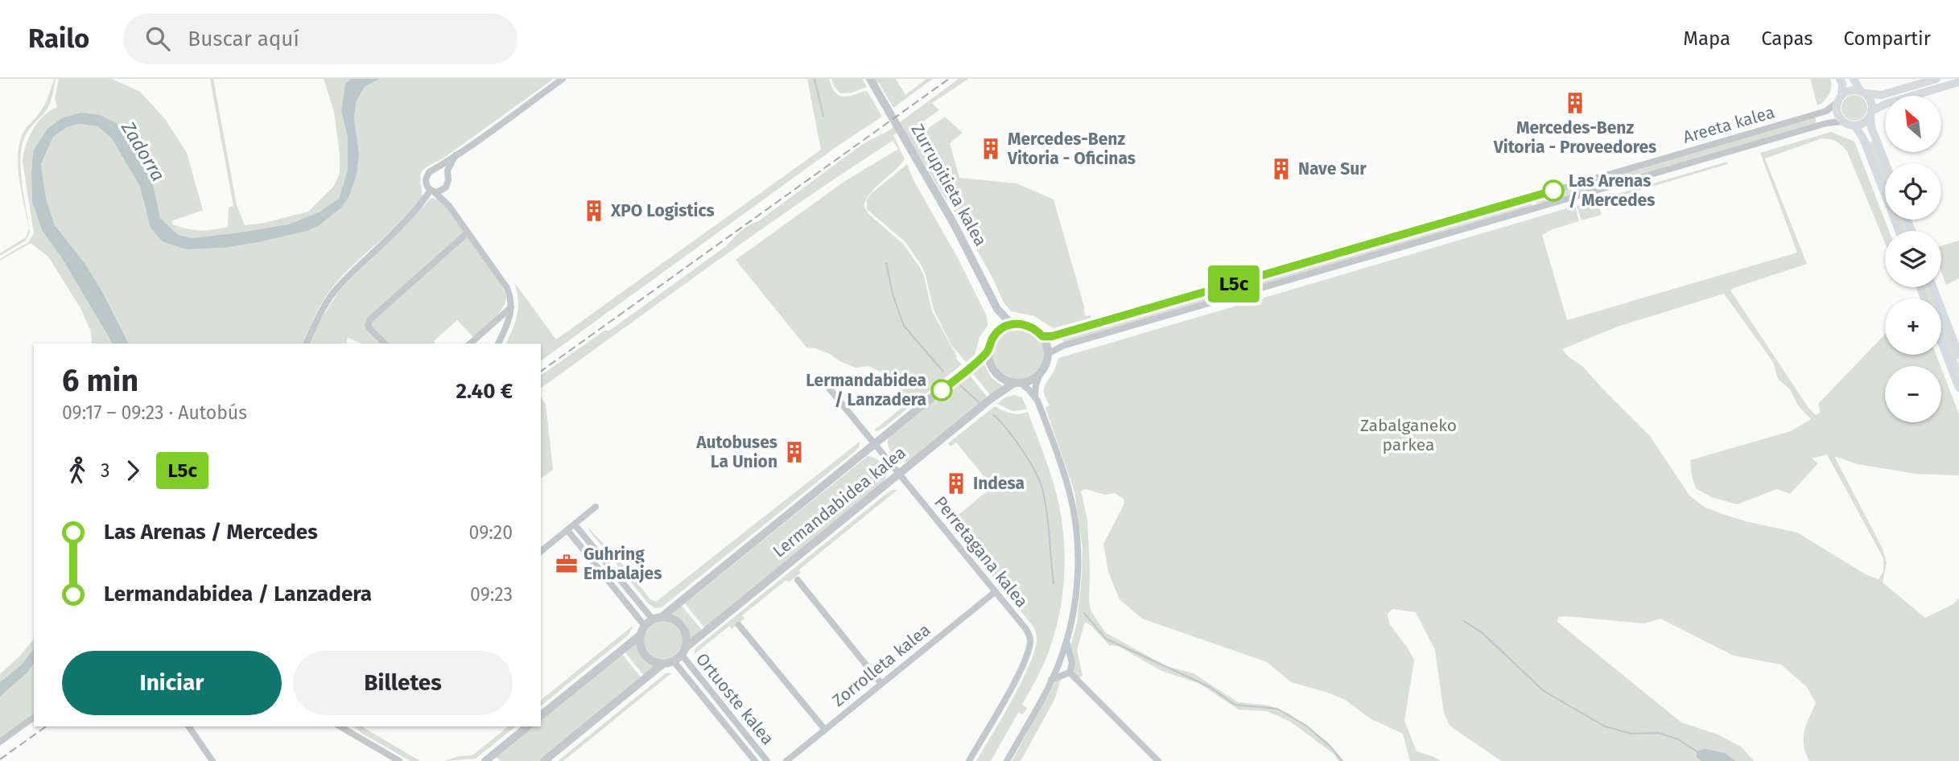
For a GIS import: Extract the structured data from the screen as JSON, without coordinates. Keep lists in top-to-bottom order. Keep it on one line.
{"streets":{"street":["Areeta kalea","Zurrupitieta kalea","Lermandabidea kalea","Perretagana kalea","Zorrolleta kalea","Ortuoste kalea"]},"crossings":[["Areeta kalea","Zurrupitieta kalea"],["Areeta kalea","Lermandabidea kalea"],["Zurrupitieta kalea","Lermandabidea kalea"],["Lermandabidea kalea","Perretagana kalea"],["Lermandabidea kalea","Ortuoste kalea"],["Perretagana kalea","Zorrolleta kalea"]],"water":["Zadorra"],"parks":["Zabalganeko parkea"],"places":{"building":["Mercedes-Benz Vitoria - Proveedores","Mercedes-Benz Vitoria - Oficinas","Nave Sur","XPO Logistics","Autobuses La Union","Indesa"],"other":["Las Arenas / Mercedes","Lermandabidea / Lanzadera"],"office":["Guhring Embalajes"]},"lines":["bus line L5c"],"north":"top left","page":{"header":"Railo","search":"Buscar aquí","nav":["Mapa","Capas","Compartir"],"on_map":"L5c","map_buttons":["+","−"],"heading":["6 min","09:17 – 09:23 · Autobús","2.40 €"],"legs":["3","L5c"],"list":[{"name":"Las Arenas / Mercedes","value":"09:20"},{"name":"Lermandabidea / Lanzadera","value":"09:23"}],"buttons":["Iniciar","Billetes"]}}
